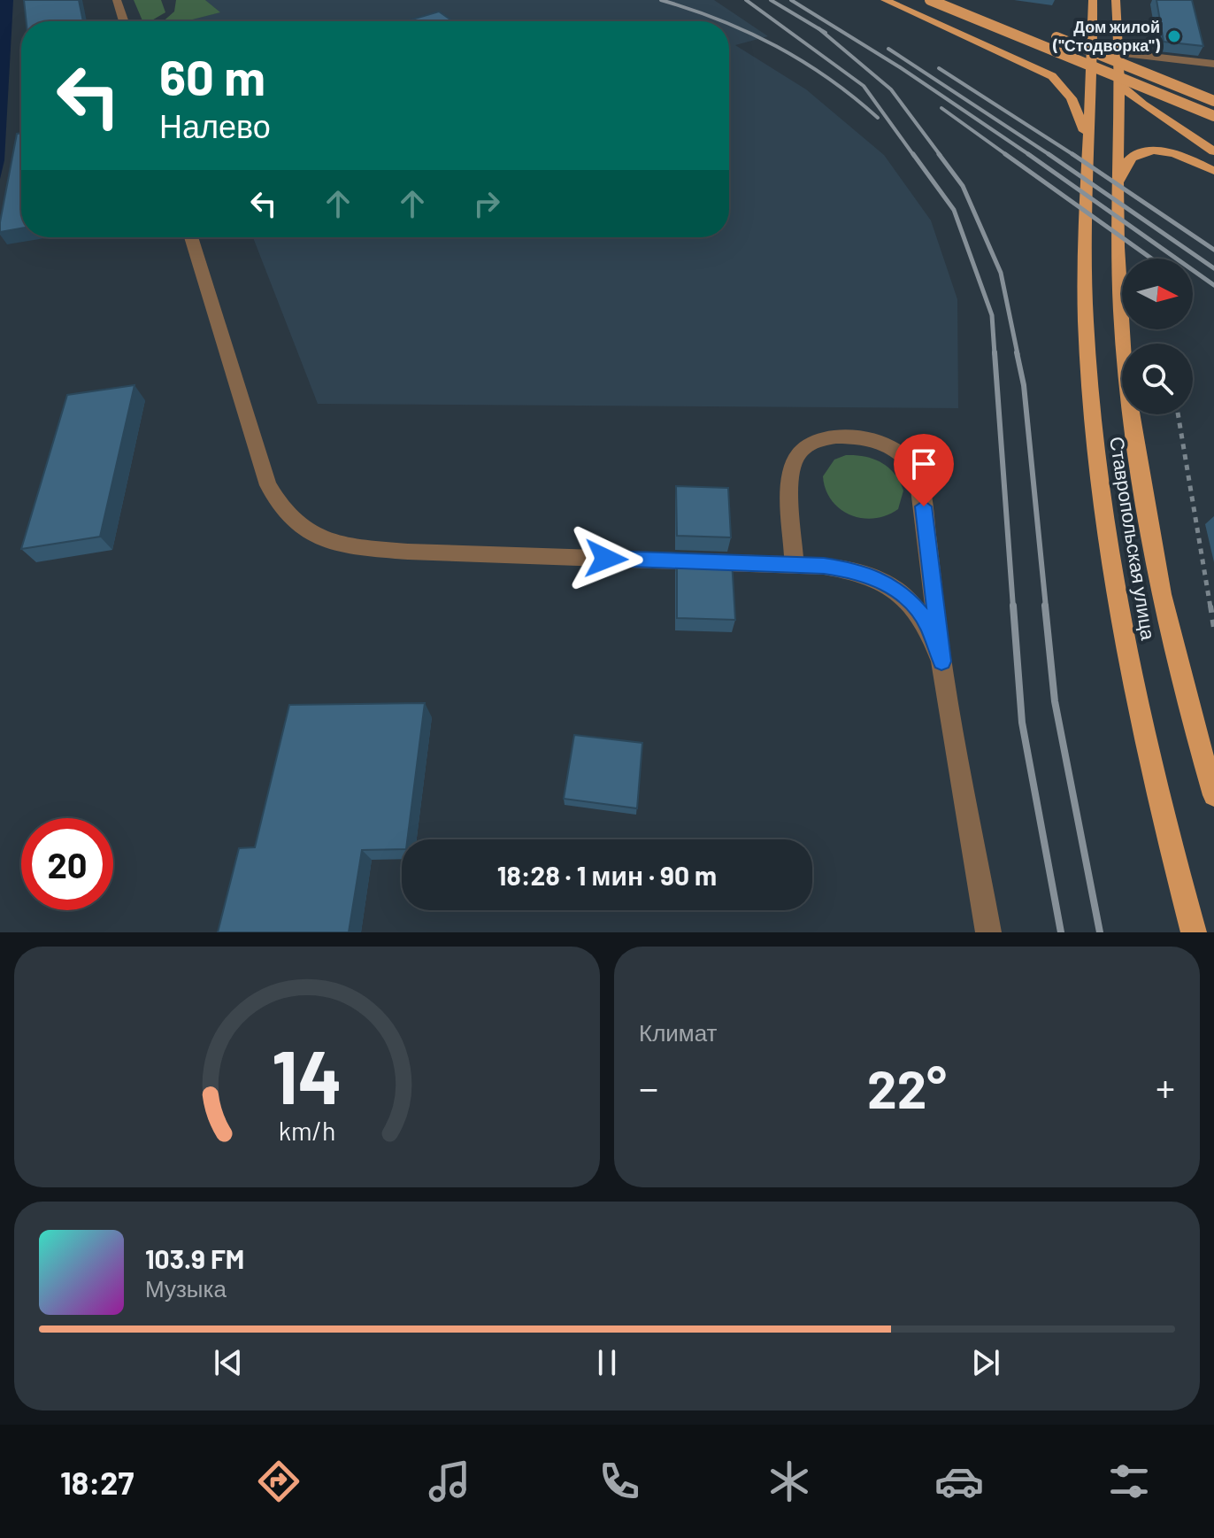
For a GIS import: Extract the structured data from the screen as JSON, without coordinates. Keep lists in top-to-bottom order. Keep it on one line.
{"streets":{"main road":["Ставропольская улица"]},"places":["Дом жилой (\"Стодворка\")"],"north":"right","page":{"turn":["60 m","Налево"],"limit":"20","trip":"18:28 · 1 мин · 90 m","tile":"Климат","heat":["−","22°","+"],"song":["103.9 FM","Музыка"],"tabs":"18:27","gauge":["14","km/h"]}}
